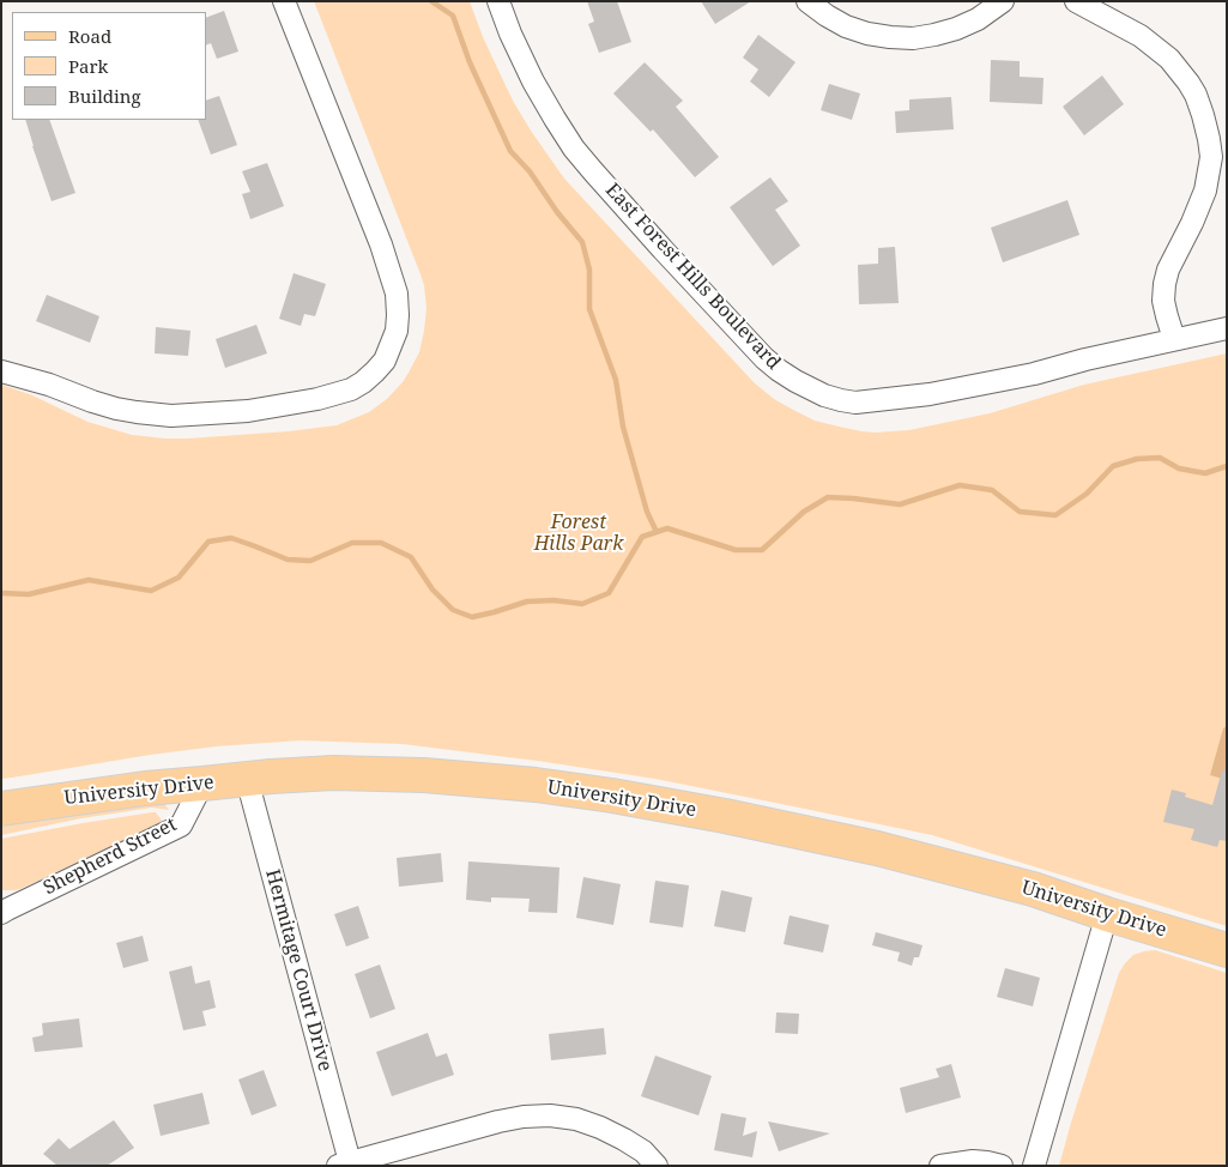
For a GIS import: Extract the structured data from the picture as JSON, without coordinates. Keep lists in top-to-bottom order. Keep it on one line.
{"streets":{"main road":["University Drive"],"street":["East Forest Hills Boulevard","Shepherd Street","Hermitage Court Drive"]},"crossings":[["University Drive","Shepherd Street"],["University Drive","Hermitage Court Drive"]],"parks":["Forest Hills Park"],"legend":["Road","Park","Building"]}
